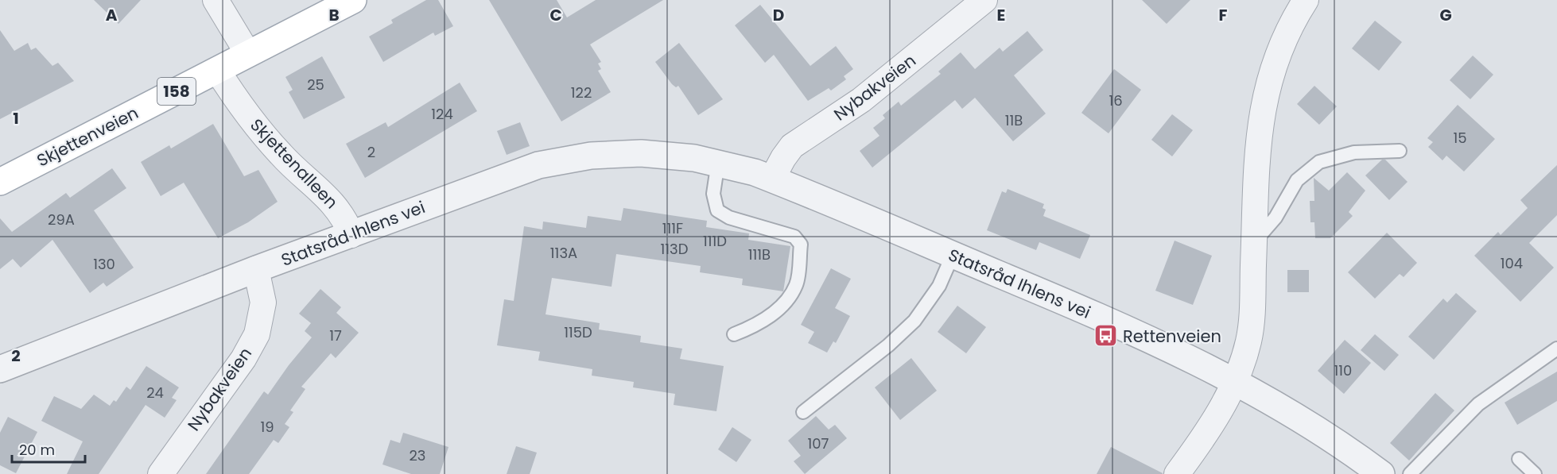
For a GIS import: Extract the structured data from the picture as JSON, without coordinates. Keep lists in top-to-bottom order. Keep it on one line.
{"streets":{"main road":["158","Skjettenveien"],"street":["Nybakveien","Skjettenalleen","Statsråd Ihlens vei"]},"crossings":[["Nybakveien","Statsråd Ihlens vei"],["Skjettenveien","Skjettenalleen"],["Skjettenalleen","Statsråd Ihlens vei"]],"places":{"bus stop":["Rettenveien"]},"house_numbers":["25","122","16","124","11B","15","2","29A","111F","111D","113D","113A","111B","104","130","115D","17","110","24","19","107","23"],"scale_bar":"20 m","grid":{"columns":["A","B","C","D","E","F","G"],"rows":["1","2"]}}
